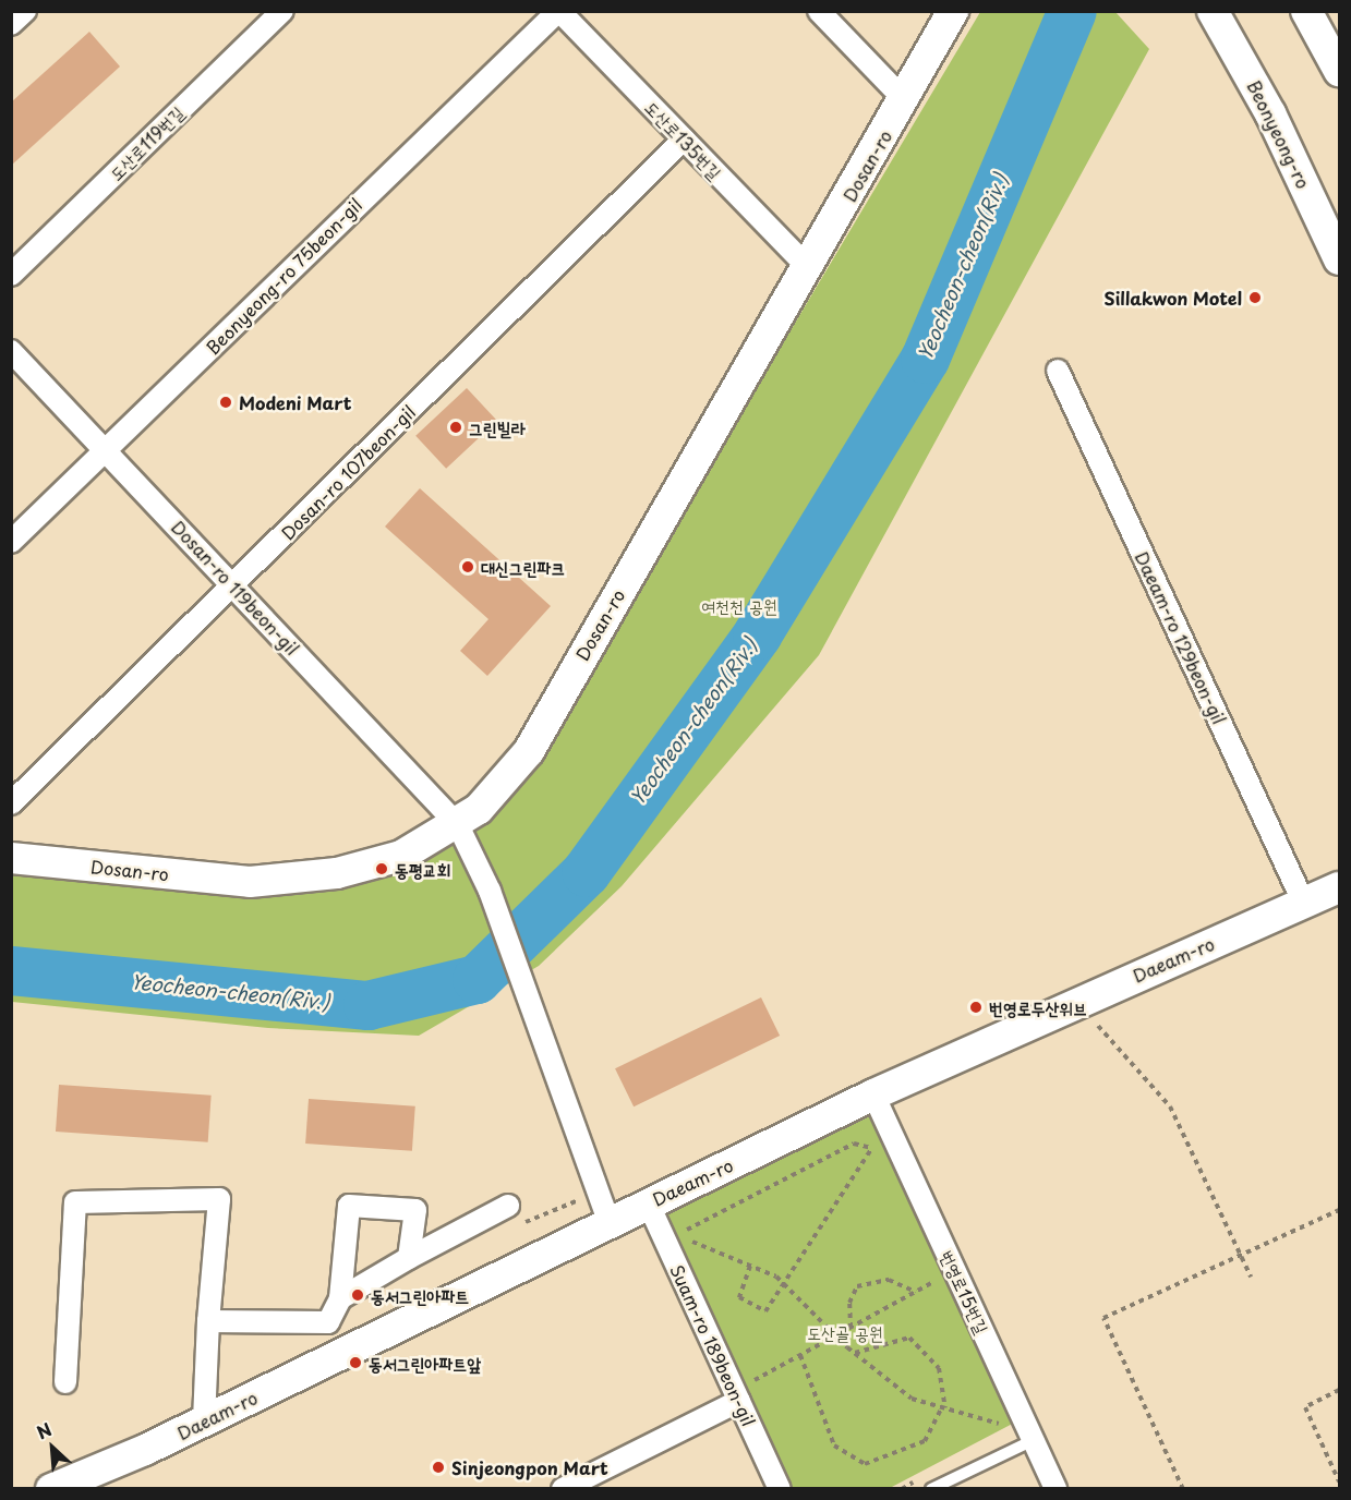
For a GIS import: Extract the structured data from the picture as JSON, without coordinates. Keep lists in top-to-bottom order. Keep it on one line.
{"streets":{"main road":["Beonyeong-ro","Dosan-ro","Daeam-ro"],"street":["도산로135번길","도산로119번길","Beonyeong-ro 75beon-gil","Dosan-ro 107beon-gil","Dosan-ro 119beon-gil","Daeam-ro 129beon-gil","번영로15번길","Suam-ro 189beon-gil"]},"crossings":[["도산로135번길","Dosan-ro"],["도산로135번길","Beonyeong-ro 75beon-gil"],["도산로135번길","Dosan-ro 107beon-gil"],["Dosan-ro","Dosan-ro 119beon-gil"],["Beonyeong-ro 75beon-gil","Dosan-ro 119beon-gil"],["Dosan-ro 107beon-gil","Dosan-ro 119beon-gil"],["Dosan-ro 119beon-gil","Daeam-ro"],["Daeam-ro 129beon-gil","Daeam-ro"],["Daeam-ro","번영로15번길"],["Daeam-ro","Suam-ro 189beon-gil"]],"water":["Yeocheon-cheon(Riv.)"],"parks":["여천천 공원","도산골 공원"],"places":["Sillakwon Motel","Modeni Mart","그린빌라","대신그린파크","동평교회","번영로두산위브","동서그린아파트","동서그린아파트앞","Sinjeongpon Mart"],"north":"top left"}
